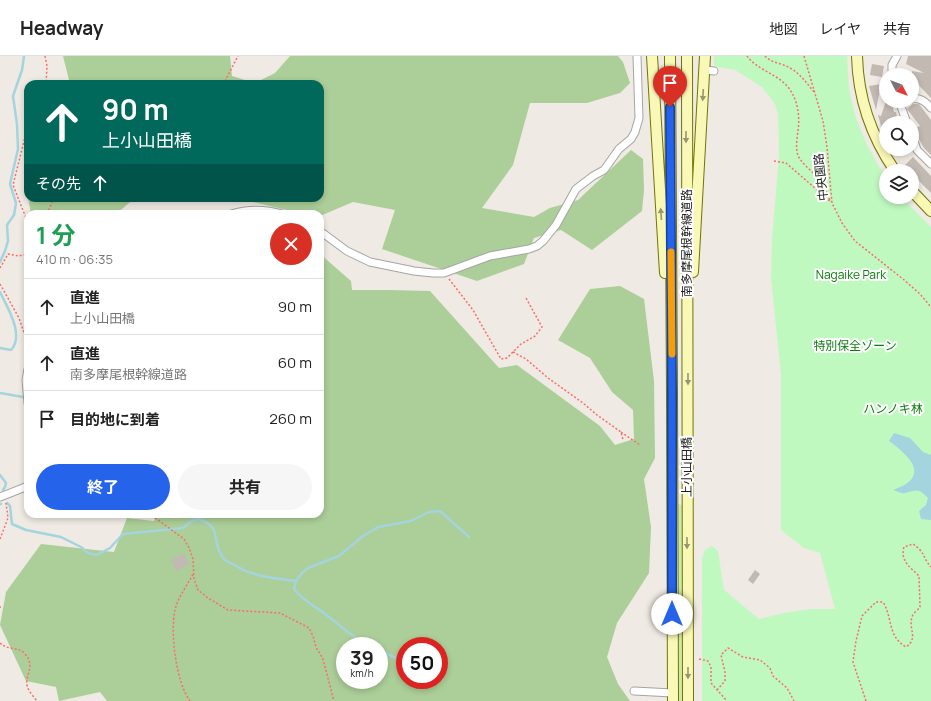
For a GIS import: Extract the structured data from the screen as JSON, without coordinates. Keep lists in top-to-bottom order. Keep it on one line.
{"streets":{"main road":["南多摩尾根幹線道路","上小山田橋"],"path":["中央園路"]},"crossings":[["南多摩尾根幹線道路","上小山田橋"]],"parks":["Nagaike Park","特別保全ゾーン","ハンノキ林"],"north":"bottom right","page":{"header":"Headway","nav":["地図","レイヤ","共有"],"turn":["90 m","上小山田橋"],"then":"その先","heading":["1 分","410 m · 06:35"],"list":[{"name":"直進","note":"上小山田橋","value":"90 m"},{"name":"直進","note":"南多摩尾根幹線道路","value":"60 m"},{"name":"目的地に到着","value":"260 m"}],"buttons":["終了","共有"],"speed":"39 km/h","limit":"50"}}
